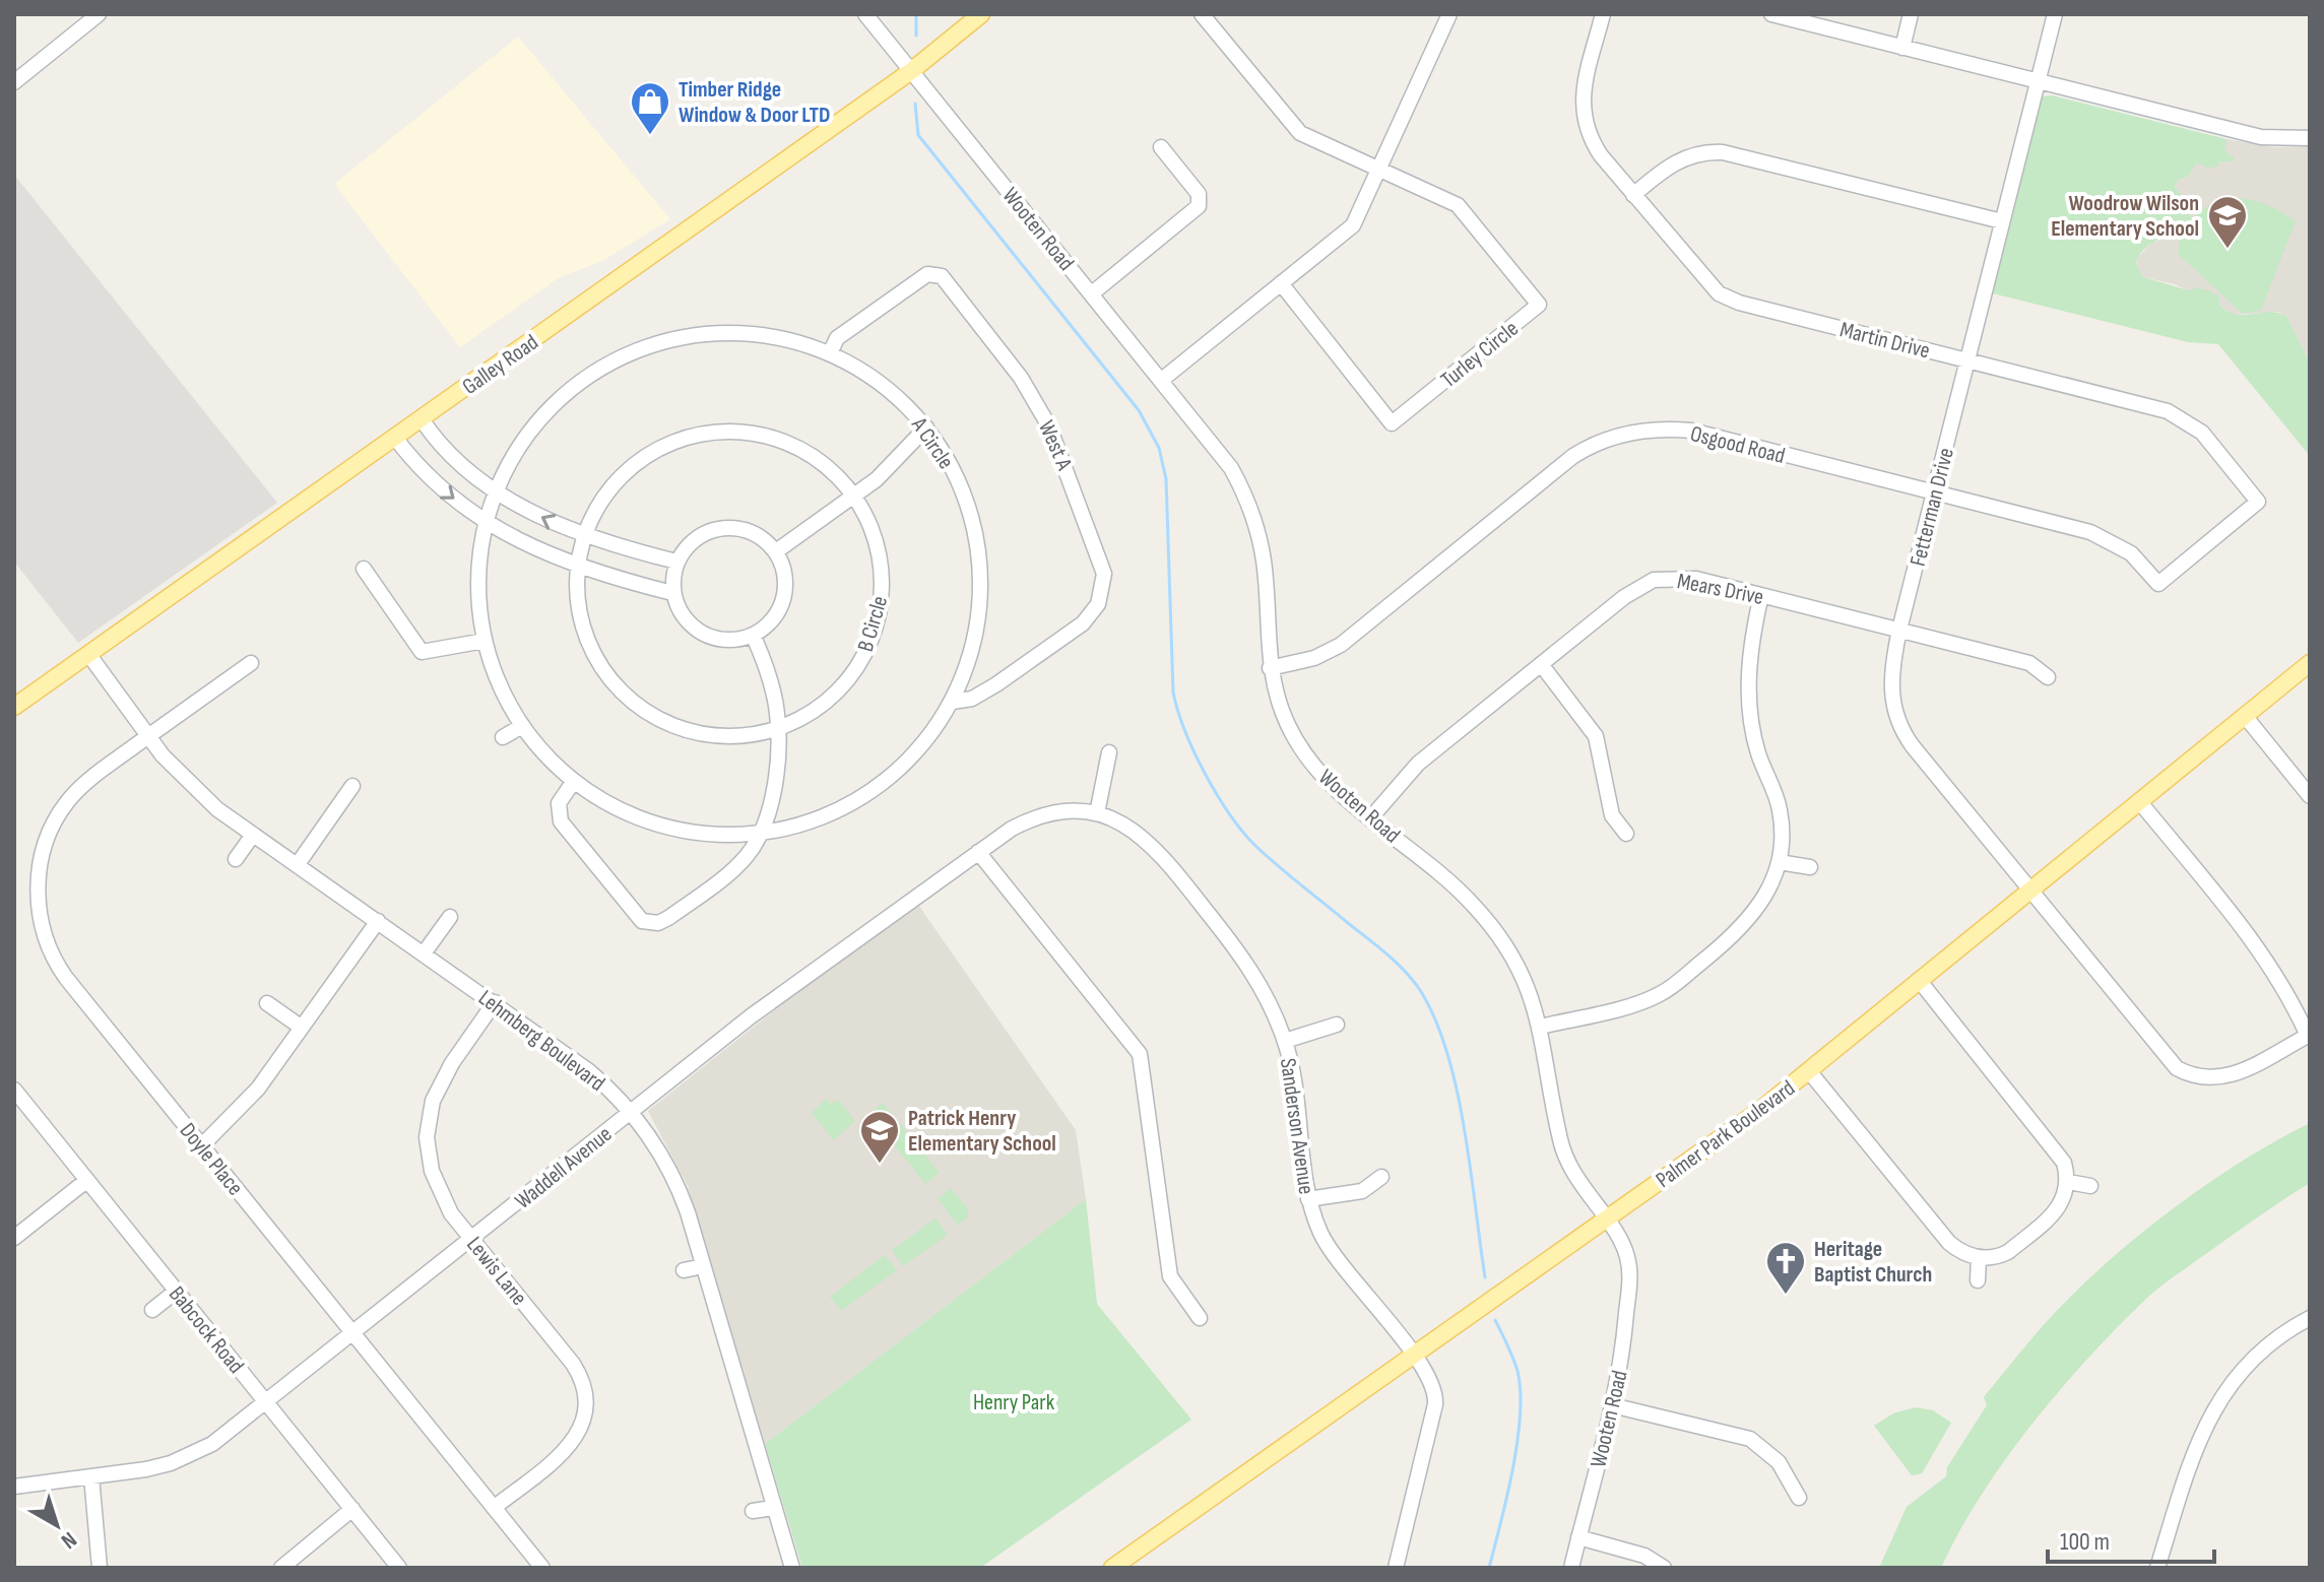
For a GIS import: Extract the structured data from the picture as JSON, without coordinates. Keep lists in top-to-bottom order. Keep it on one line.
{"streets":{"main road":["Galley Road","Palmer Park Boulevard"],"street":["Wooten Road","Martin Drive","Turley Circle","A Circle","Osgood Road","West A","Fetterman Drive","Mears Drive","B Circle","Lehmberg Boulevard","Sanderson Avenue","Doyle Place","Waddell Avenue","Lewis Lane","Babcock Road"]},"crossings":[["Wooten Road","Galley Road"],["Wooten Road","Osgood Road"],["Wooten Road","Mears Drive"],["Wooten Road","Palmer Park Boulevard"],["Martin Drive","Osgood Road"],["Martin Drive","Fetterman Drive"],["Galley Road","Lehmberg Boulevard"],["A Circle","West A"],["Osgood Road","Fetterman Drive"],["Fetterman Drive","Mears Drive"],["Fetterman Drive","Palmer Park Boulevard"],["Lehmberg Boulevard","Doyle Place"],["Lehmberg Boulevard","Waddell Avenue"],["Lehmberg Boulevard","Lewis Lane"],["Sanderson Avenue","Palmer Park Boulevard"],["Sanderson Avenue","Waddell Avenue"],["Doyle Place","Waddell Avenue"],["Doyle Place","Lewis Lane"],["Waddell Avenue","Lewis Lane"],["Waddell Avenue","Babcock Road"]],"parks":["Henry Park"],"places":{"shop":["Timber Ridge Window & Door LTD"],"school or university":["Woodrow Wilson Elementary School","Patrick Henry Elementary School"],"church":["Heritage Baptist Church"]},"scale_bar":"100 m","north":"bottom right"}
